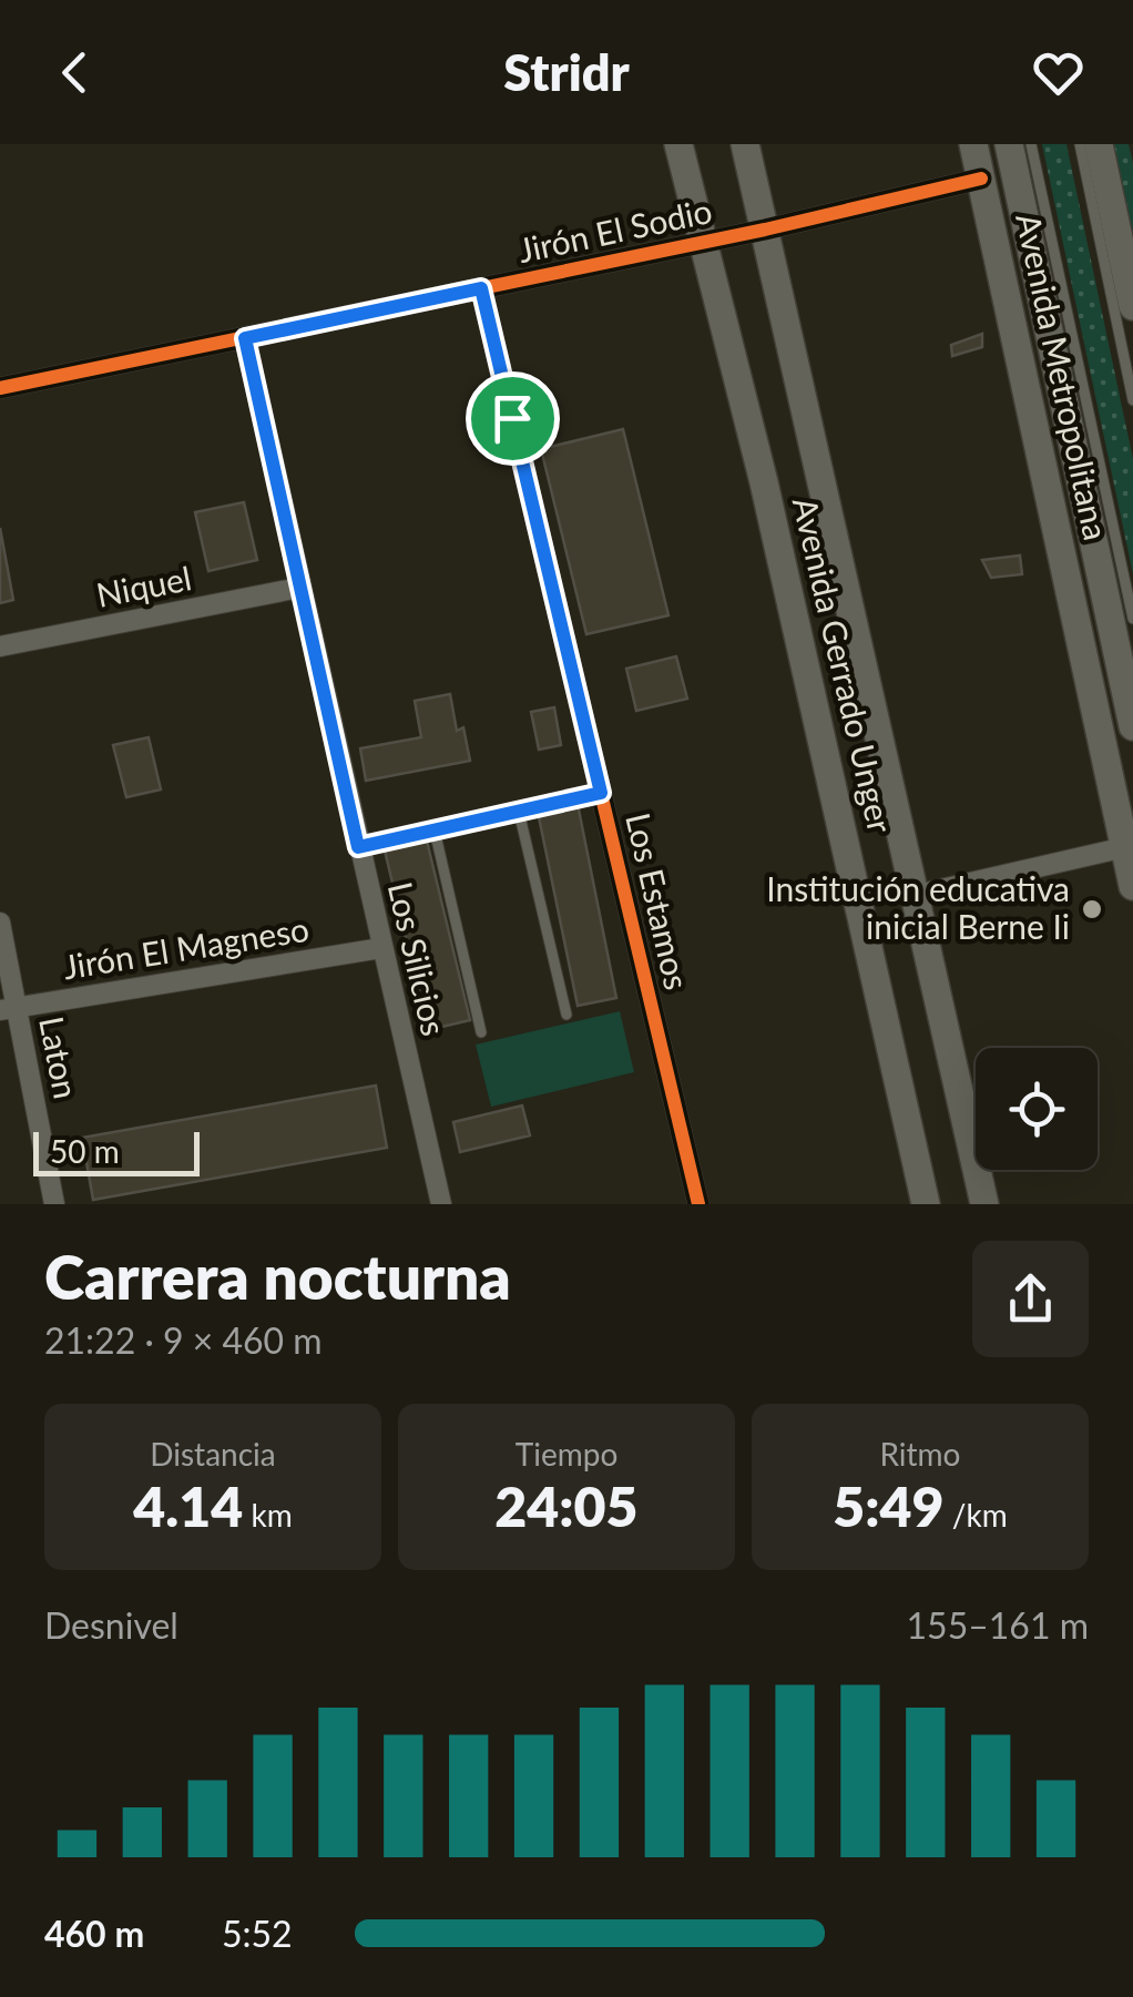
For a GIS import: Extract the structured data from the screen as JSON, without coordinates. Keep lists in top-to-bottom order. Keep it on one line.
{"streets":{"main road":["Avenida Metropolitana","Avenida Gerrado Unger"],"street":["Jirón El Sodio","Niquel","Los Estamos","Jirón El Magneso","Los Silicios","Laton"]},"crossings":[["Jirón El Sodio","Avenida Metropolitana"],["Jirón El Sodio","Avenida Gerrado Unger"],["Jirón El Sodio","Los Estamos"],["Jirón El Sodio","Los Silicios"],["Niquel","Los Silicios"],["Jirón El Magneso","Los Silicios"],["Jirón El Magneso","Laton"]],"places":["Institución educativa inicial Berne Ii"],"scale_bar":"50 m","page":{"header":"Stridr","scale":"50 m","heading":["Carrera nocturna","21:22 · 9 × 460 m"],"stats":[["Distancia","4.14 km"],["Tiempo","24:05"],["Ritmo","5:49 /km"]],"chart":["Desnivel","155–161 m"],"list":[{"name":"460 m","note":"5:52"}]}}
